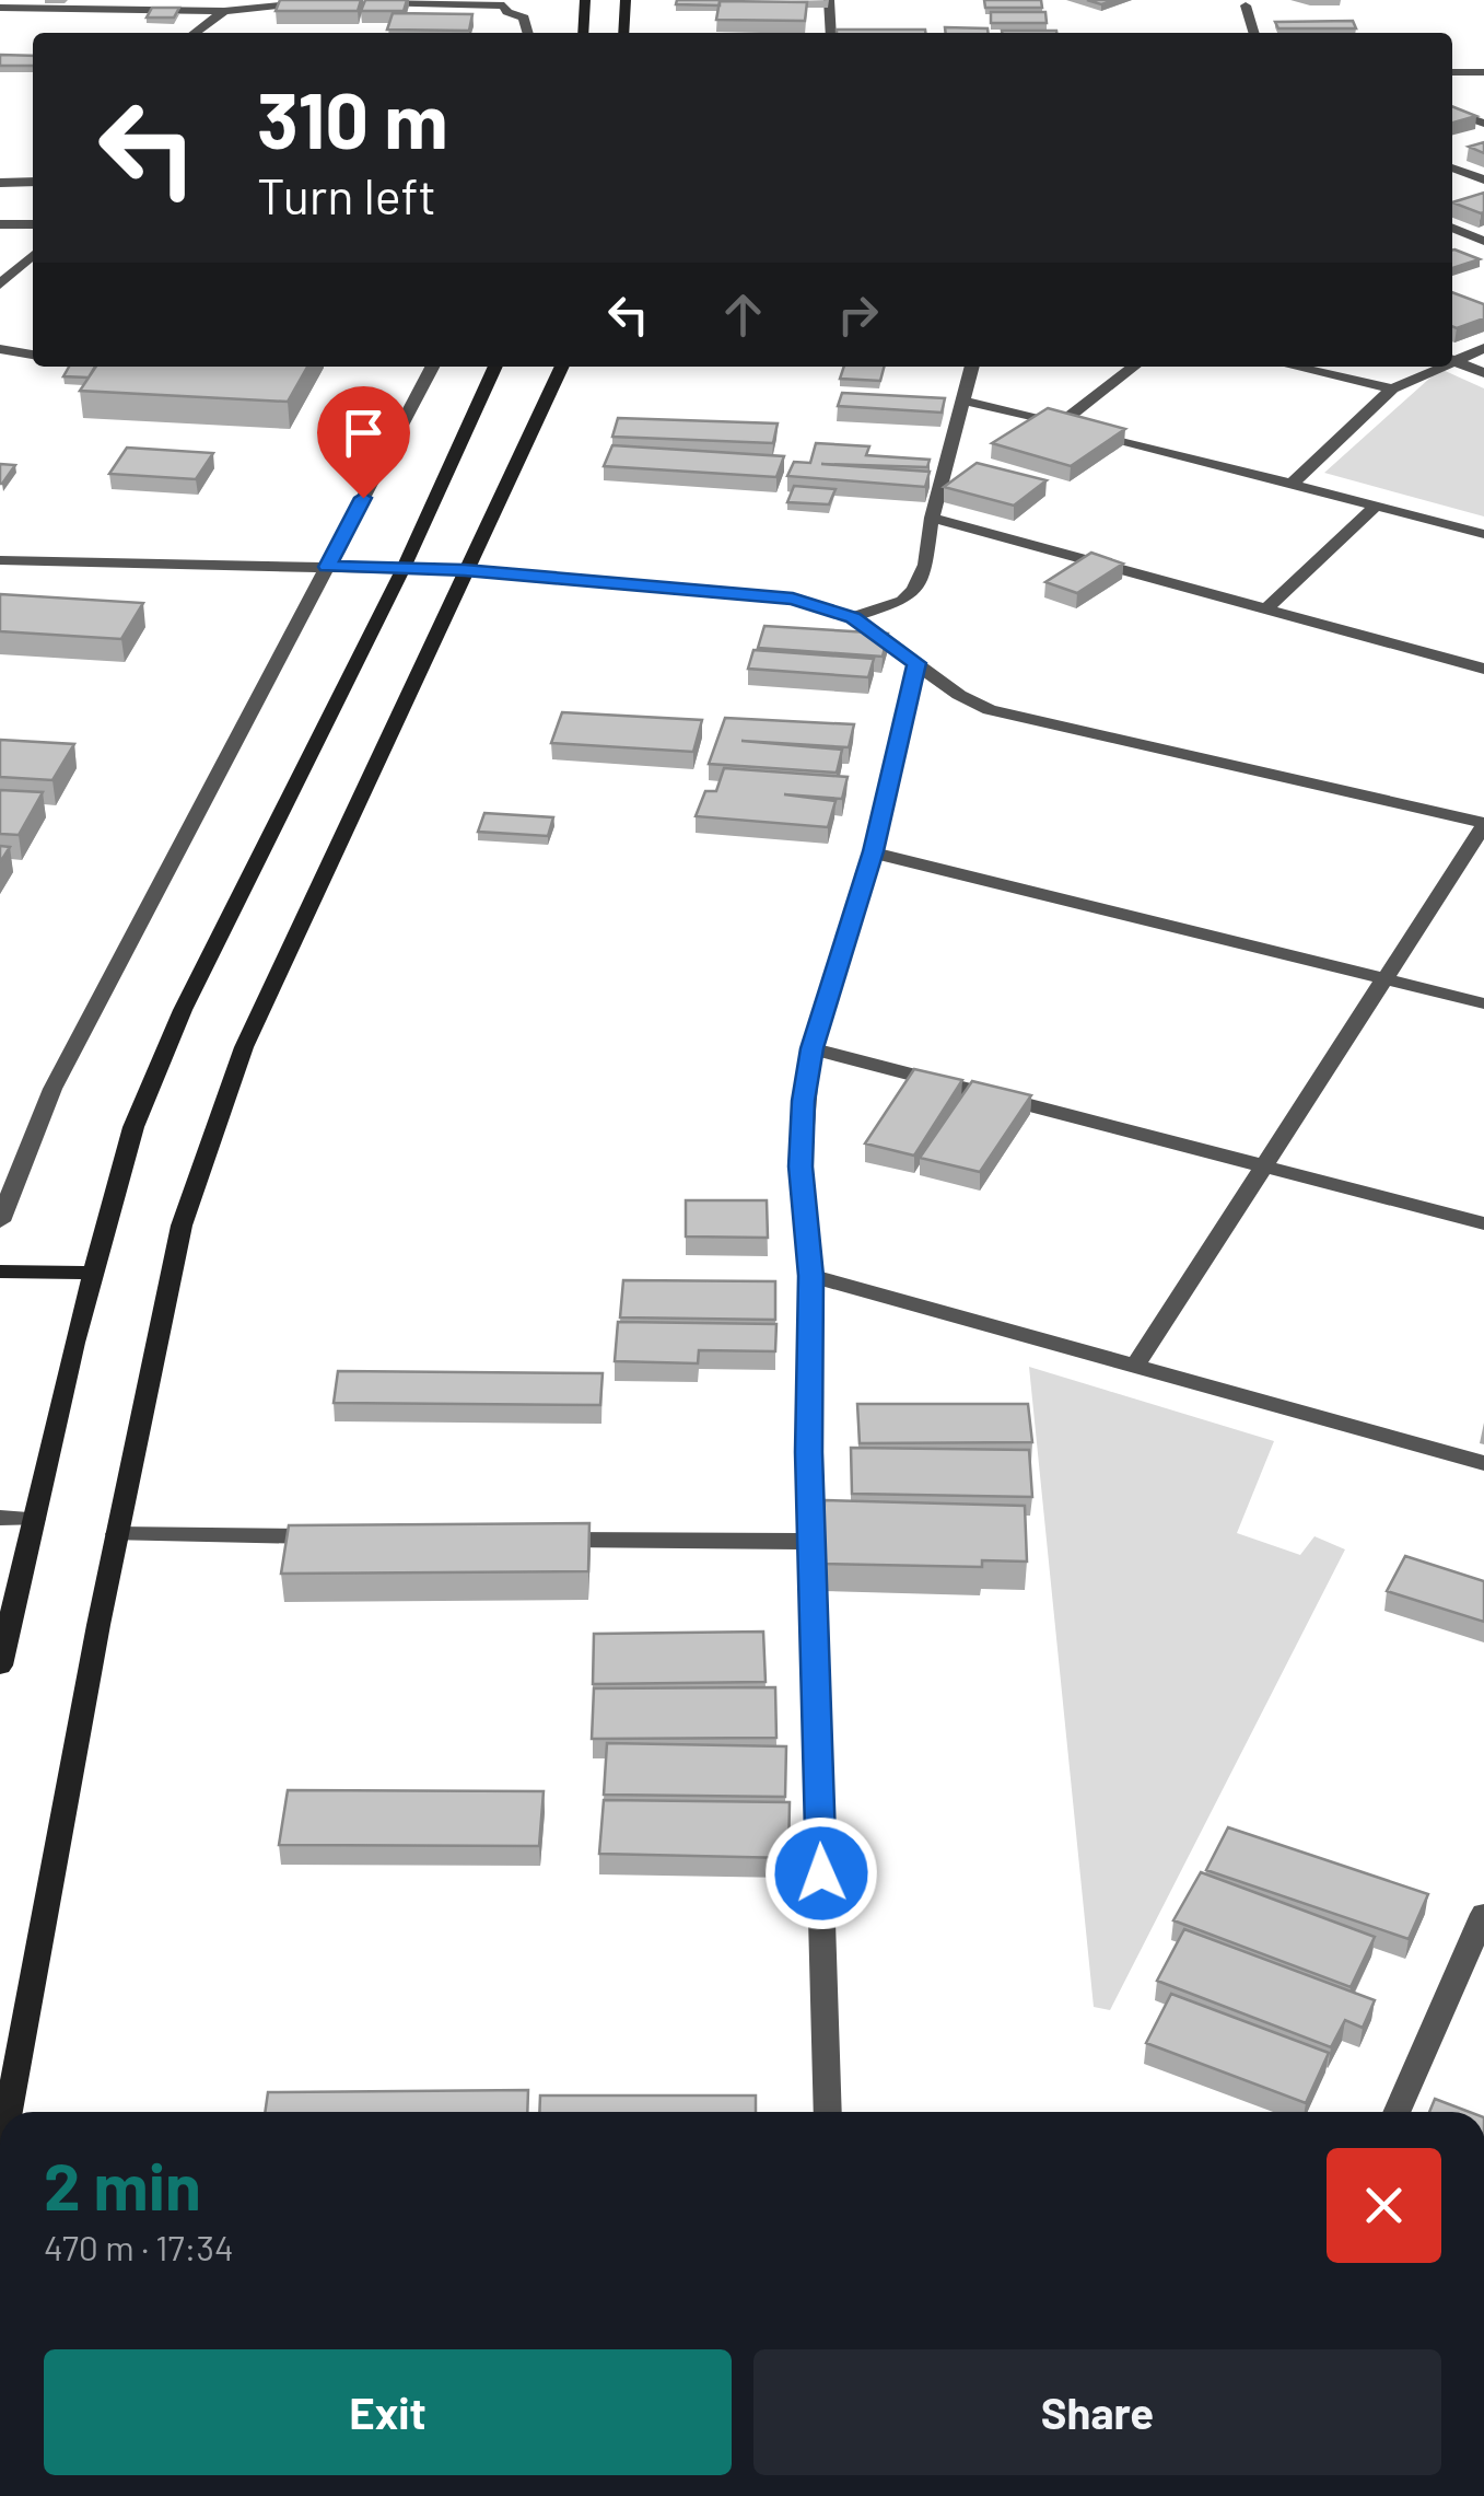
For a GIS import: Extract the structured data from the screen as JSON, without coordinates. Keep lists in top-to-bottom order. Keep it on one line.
{"page":{"turn":["310 m","Turn left"],"heading":["2 min","470 m · 17:34"],"buttons":["Exit","Share"]}}
